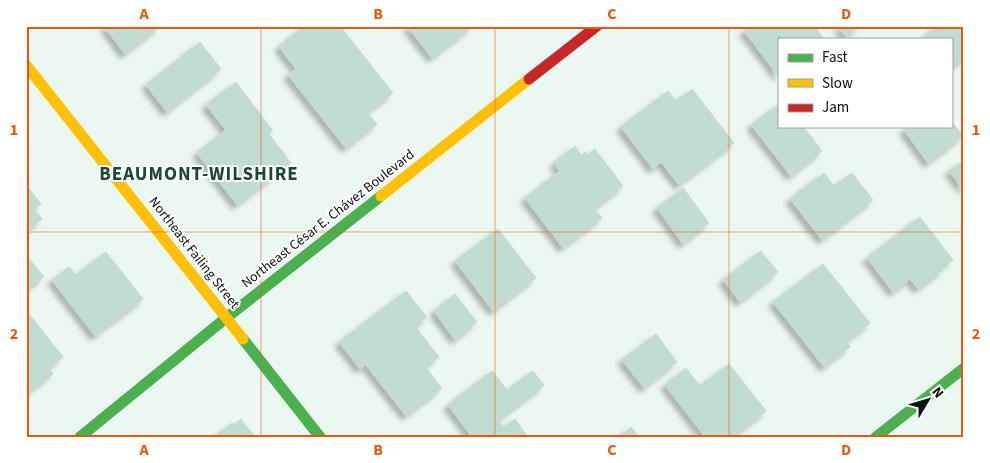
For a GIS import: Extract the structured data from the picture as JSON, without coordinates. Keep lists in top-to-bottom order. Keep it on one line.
{"streets":{"street":["Northeast César E. Chávez Boulevard","Northeast Failing Street"]},"crossings":[["Northeast César E. Chávez Boulevard","Northeast Failing Street"]],"districts":["BEAUMONT-WILSHIRE"],"legend":["Fast","Slow","Jam"],"north":"top right","grid":{"columns":["A","B","C","D"],"rows":["1","2"]}}
